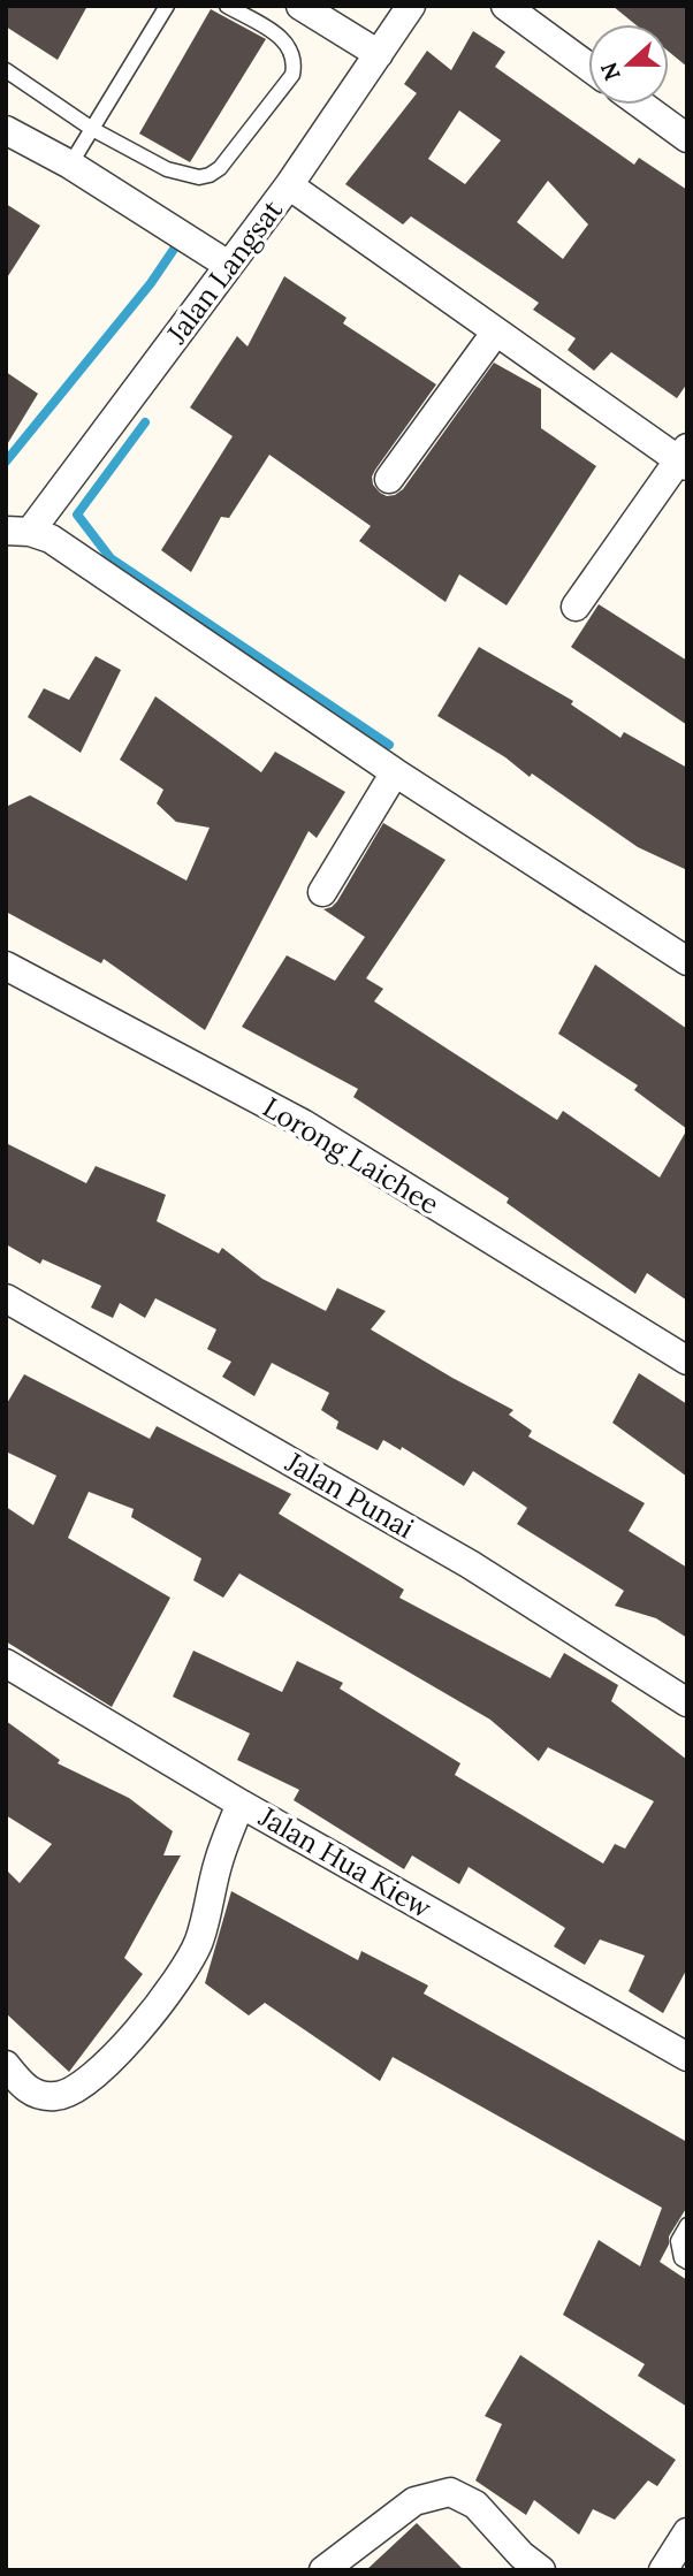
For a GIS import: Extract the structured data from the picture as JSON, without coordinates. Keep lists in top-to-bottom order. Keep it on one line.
{"streets":{"street":["Jalan Langsat","Lorong Laichee","Jalan Punai","Jalan Hua Kiew"]},"north":"left"}
